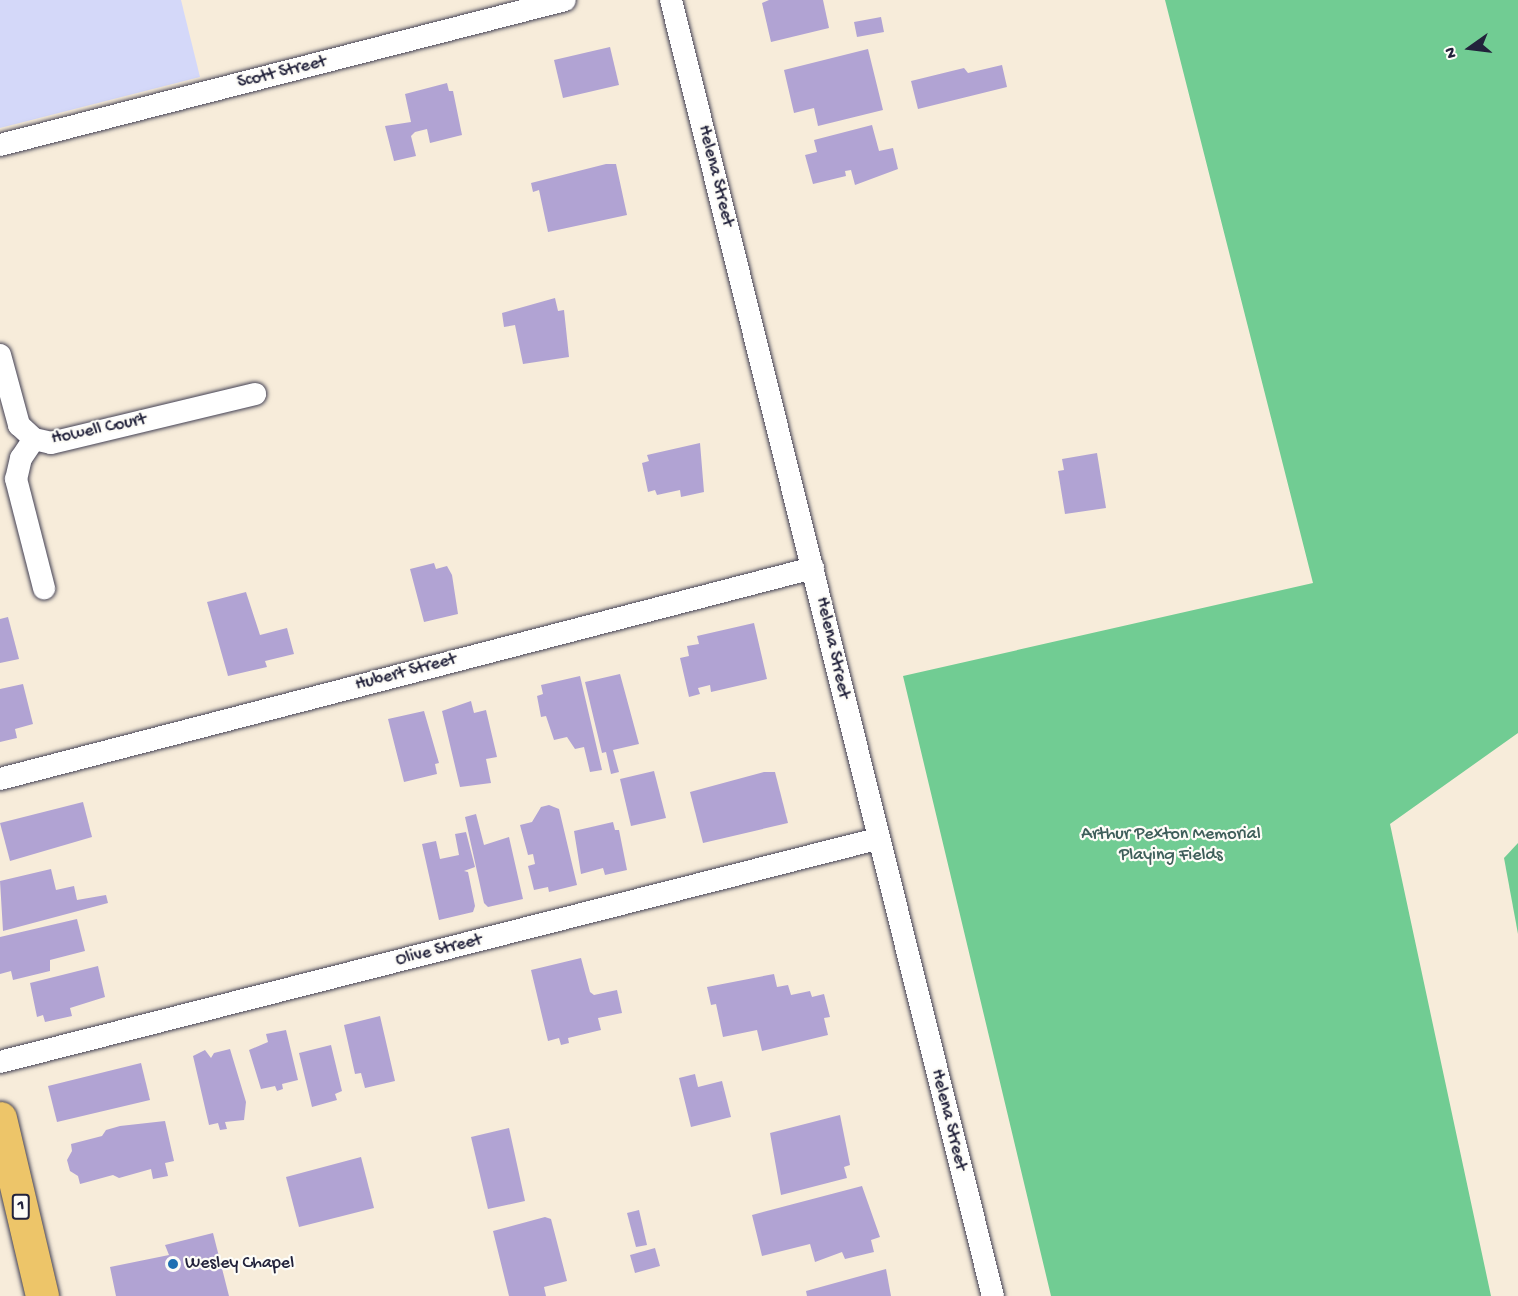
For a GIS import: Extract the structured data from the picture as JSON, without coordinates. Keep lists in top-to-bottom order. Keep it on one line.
{"streets":{"highway":["1"],"street":["Scott Street","Helena Street","Howell Court","Hubert Street","Olive Street"]},"crossings":[["Helena Street","Hubert Street"],["Helena Street","Olive Street"]],"parks":["Arthur Pexton Memorial Playing Fields"],"places":["Wesley Chapel"],"north":"left"}
